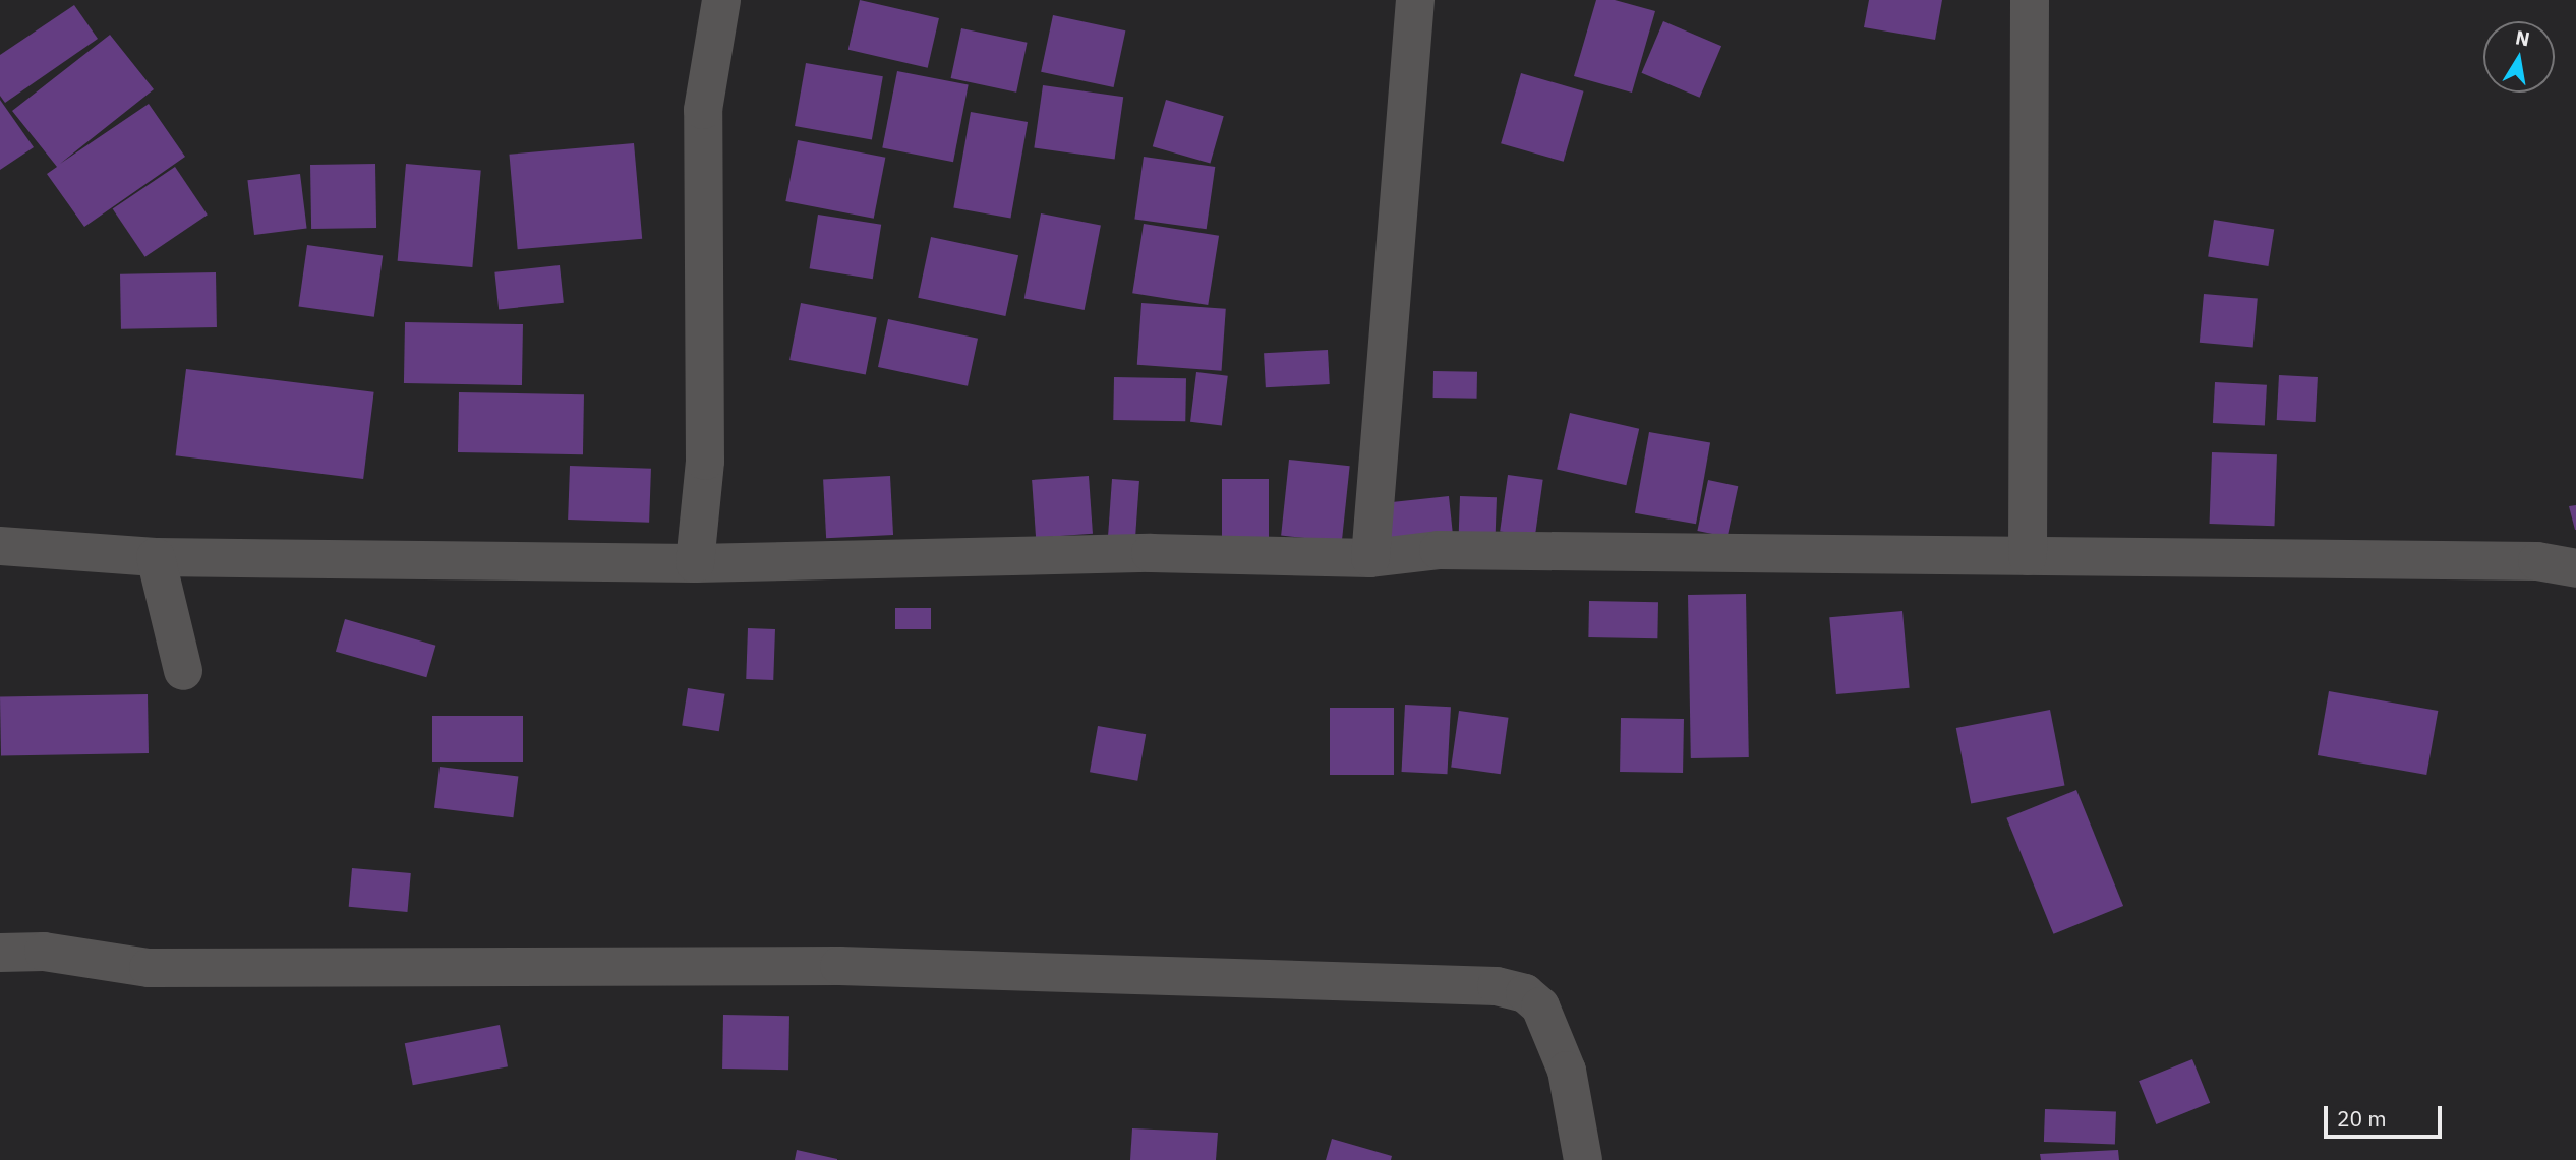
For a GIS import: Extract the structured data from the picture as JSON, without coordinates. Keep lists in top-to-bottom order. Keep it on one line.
{"scale_bar":"20 m","north":"top"}
